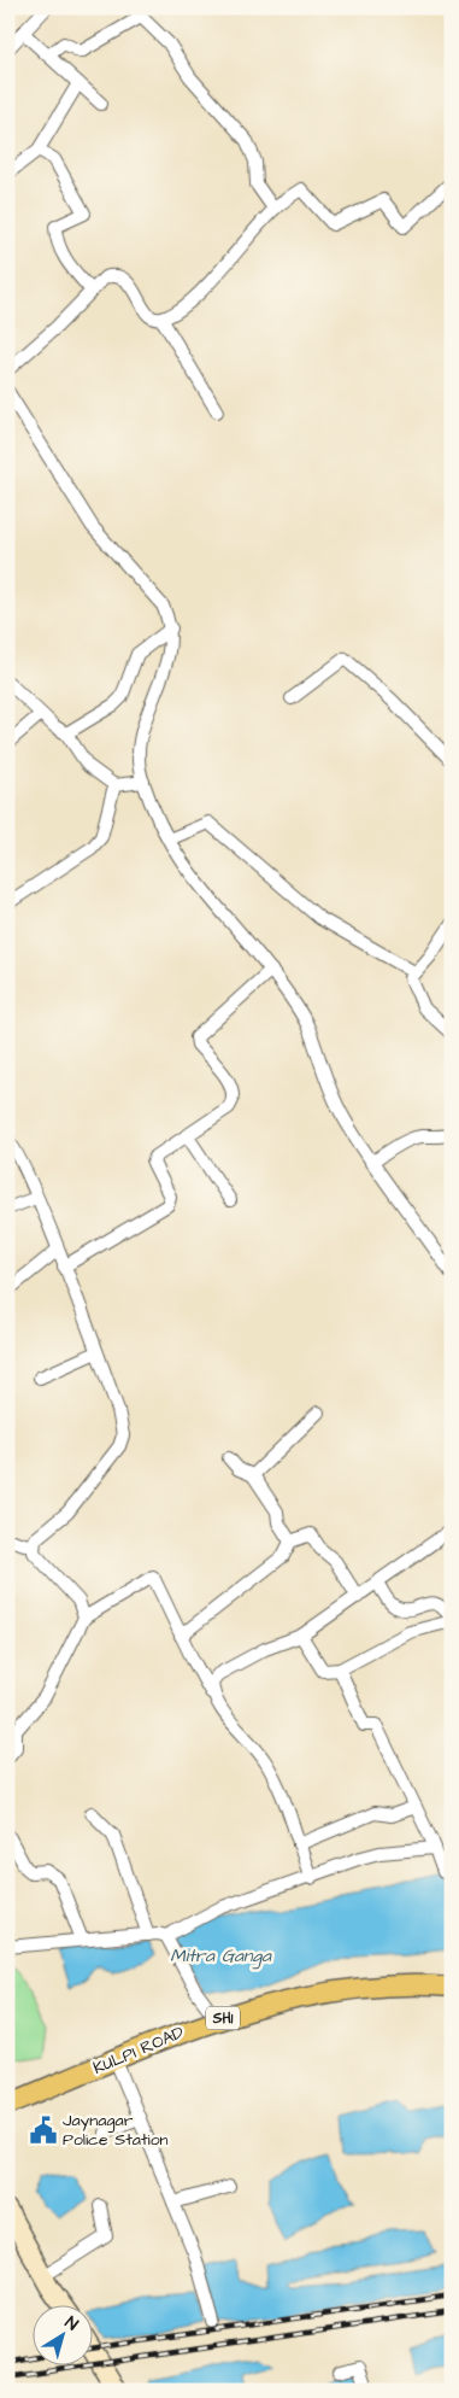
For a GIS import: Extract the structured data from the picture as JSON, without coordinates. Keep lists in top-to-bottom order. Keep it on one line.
{"streets":{"main road":["SH1","KULPI ROAD"]},"water":["Mitra Ganga"],"places":{"public building":["Jaynagar Police Station"]},"north":"top right"}
